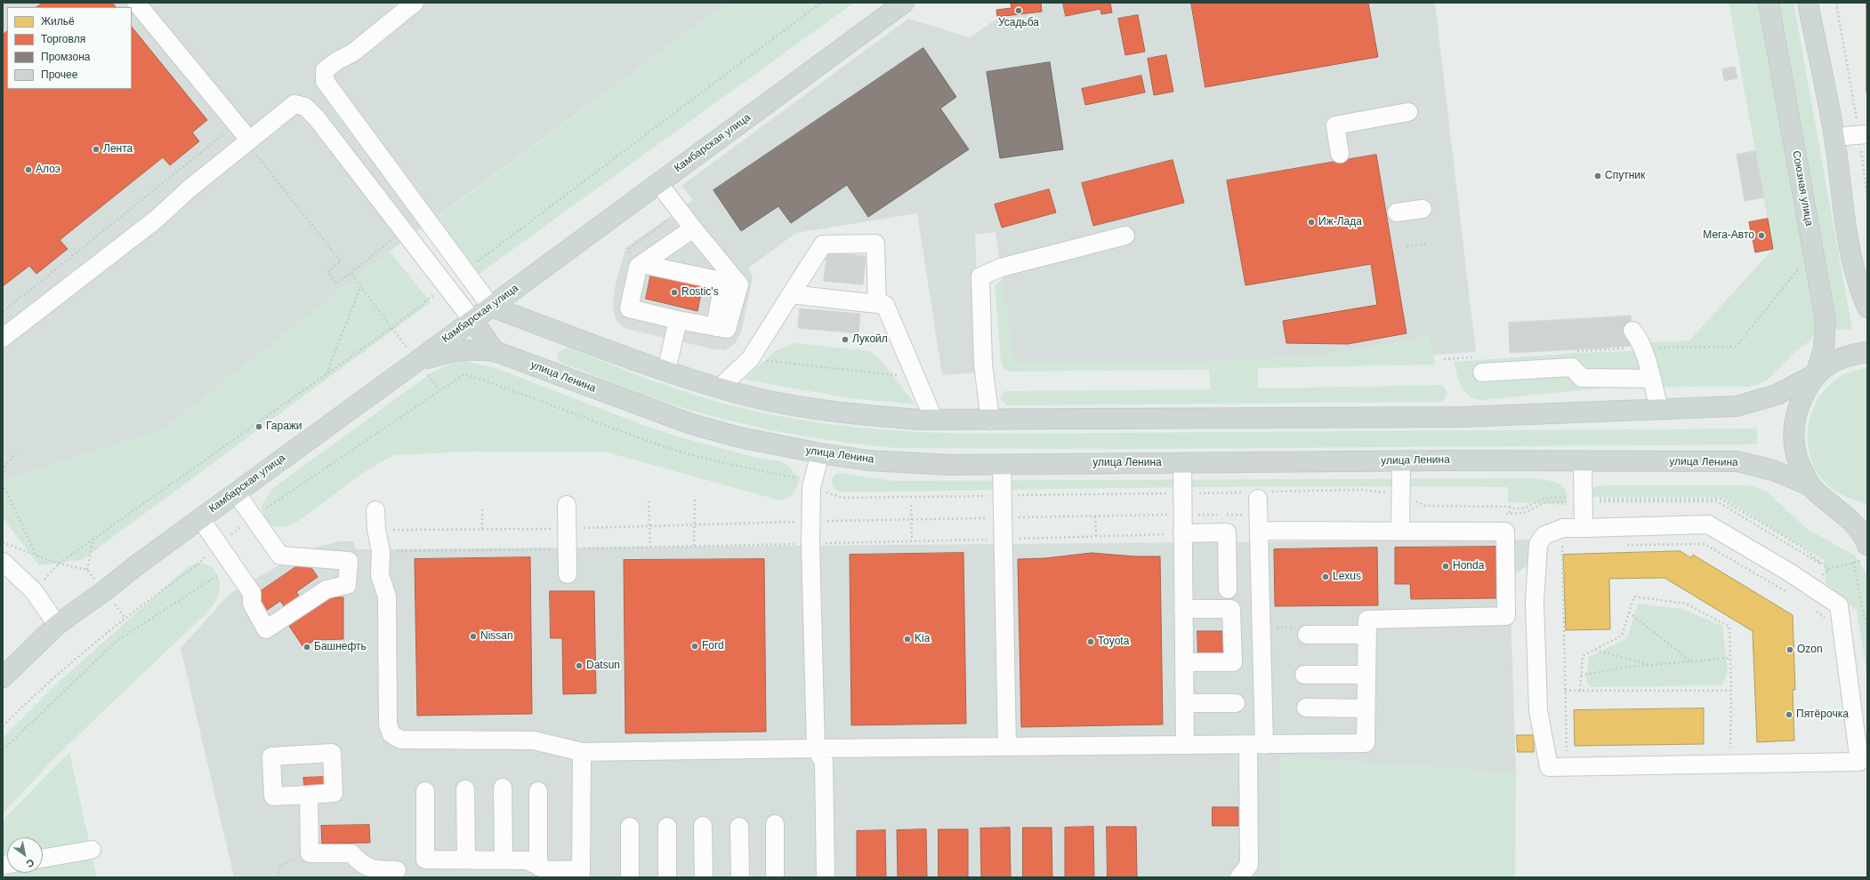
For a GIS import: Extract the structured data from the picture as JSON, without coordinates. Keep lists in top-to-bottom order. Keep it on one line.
{"streets":{"main road":["Камбарская улица","Союзная улица","улица Ленина"]},"crossings":[["Камбарская улица","улица Ленина"],["Союзная улица","улица Ленина"]],"places":["Усадьба","Лента","Алоэ","Спутник","Иж-Лада","Мега-Авто","Rostic's","Лукойл","Гаражи","Honda","Lexus","Nissan","Kia","Toyota","Ford","Башнефть","Ozon","Datsun","Пятёрочка"],"legend":["Жильё","Торговля","Промзона","Прочее"],"north":"bottom right"}
